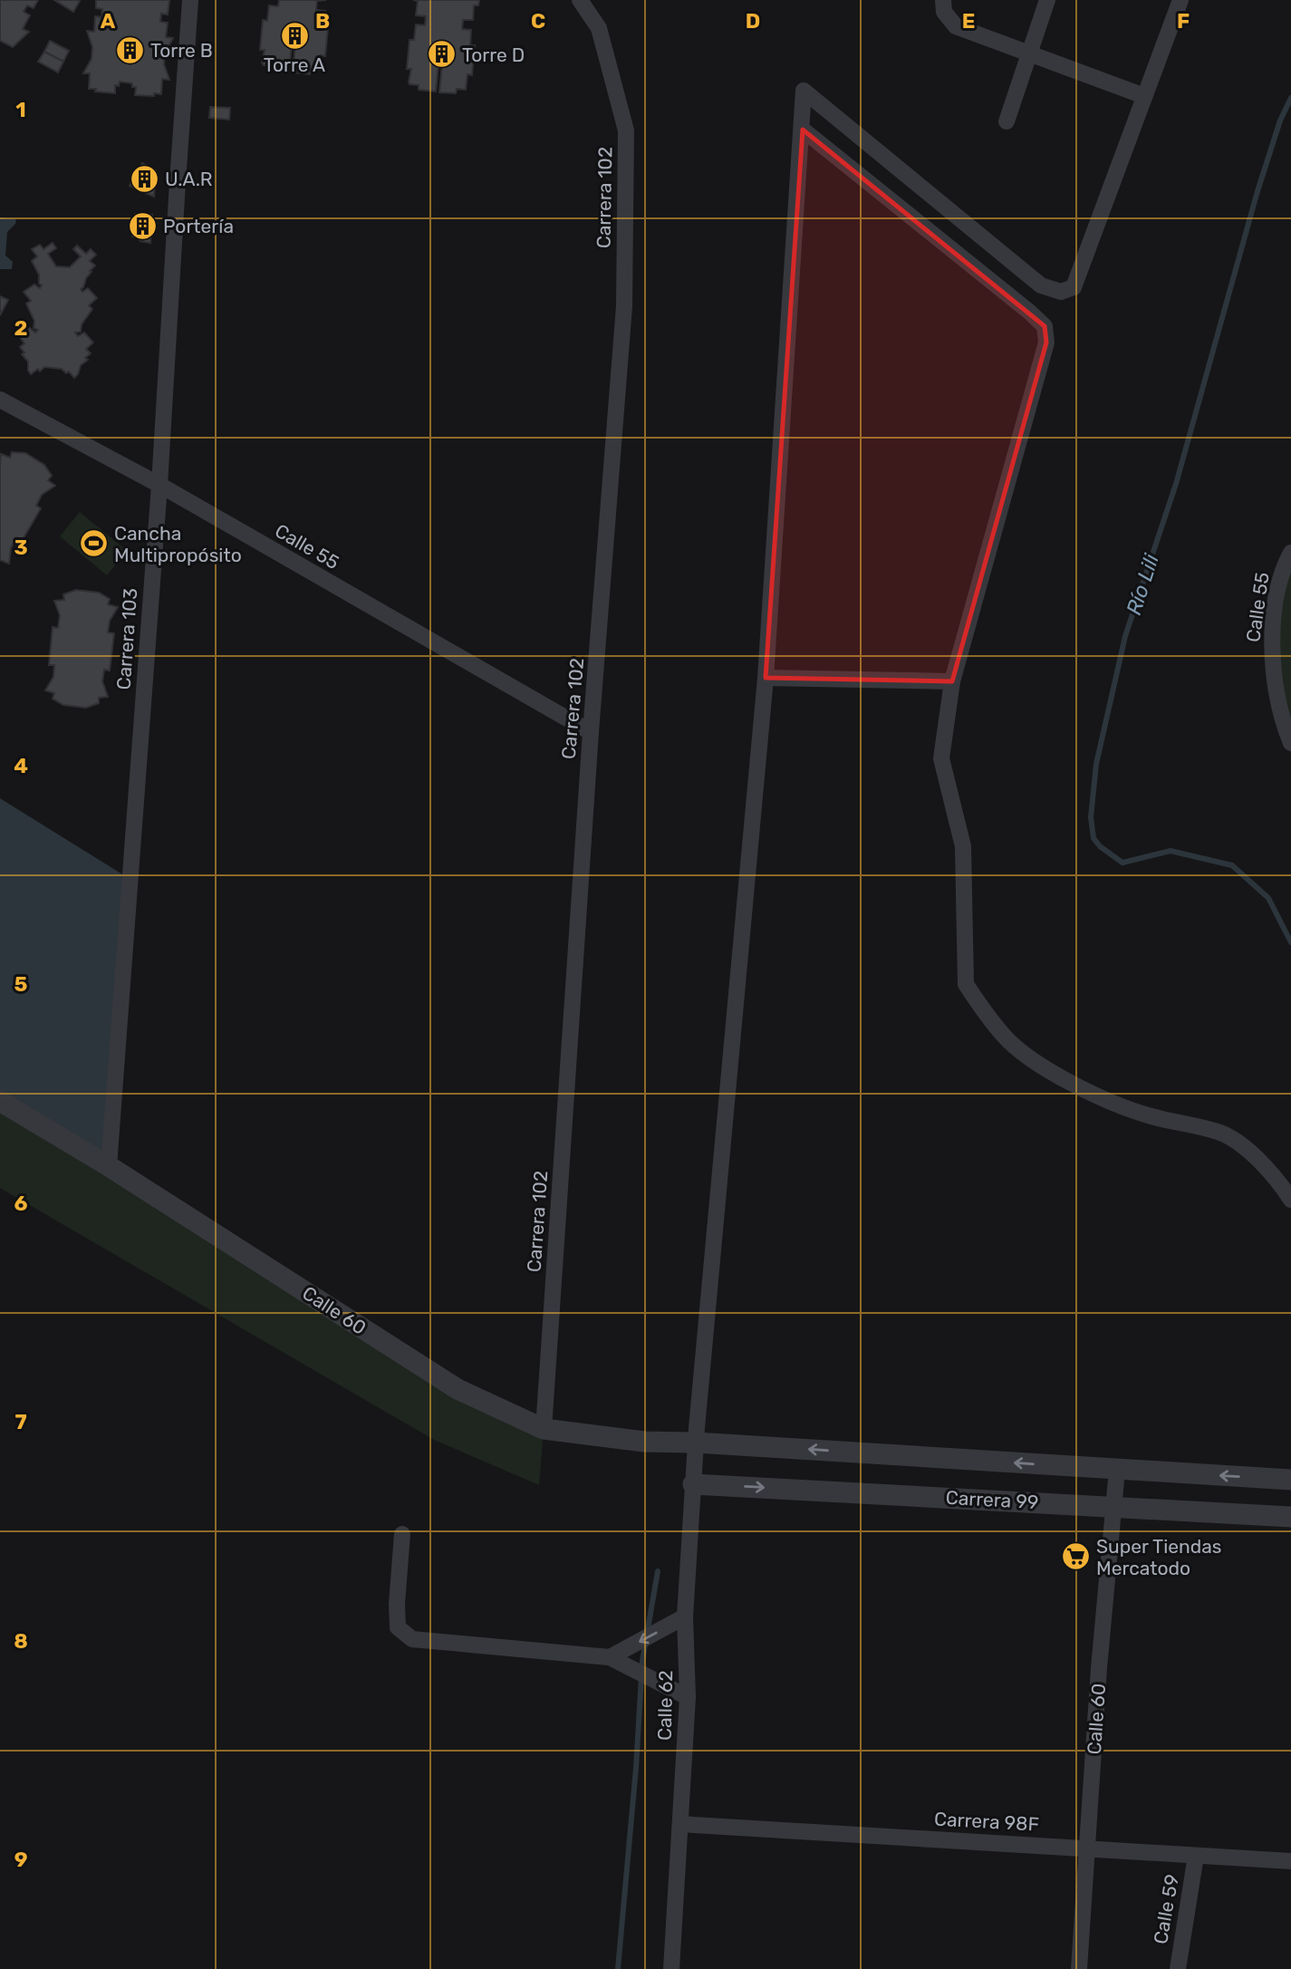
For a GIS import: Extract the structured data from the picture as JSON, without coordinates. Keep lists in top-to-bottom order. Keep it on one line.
{"streets":{"street":["Carrera 102","Calle 55","Carrera 103","Calle 60","Carrera 99","Calle 62","Carrera 98F","Calle 59"]},"crossings":[["Carrera 102","Calle 55"],["Carrera 102","Calle 60"],["Calle 55","Carrera 103"],["Carrera 103","Calle 60"],["Calle 60","Carrera 99"],["Calle 60","Calle 62"],["Calle 60","Carrera 98F"],["Carrera 99","Calle 62"],["Calle 62","Carrera 98F"],["Carrera 98F","Calle 59"]],"water":["Río Lili"],"places":{"building":["Torre A","Torre B","Torre D","U.A.R","Portería"],"sports":["Cancha Multipropósito"],"supermarket":["Super Tiendas Mercatodo"]},"grid":{"columns":["A","B","C","D","E","F"],"rows":["1","2","3","4","5","6","7","8","9"]}}
